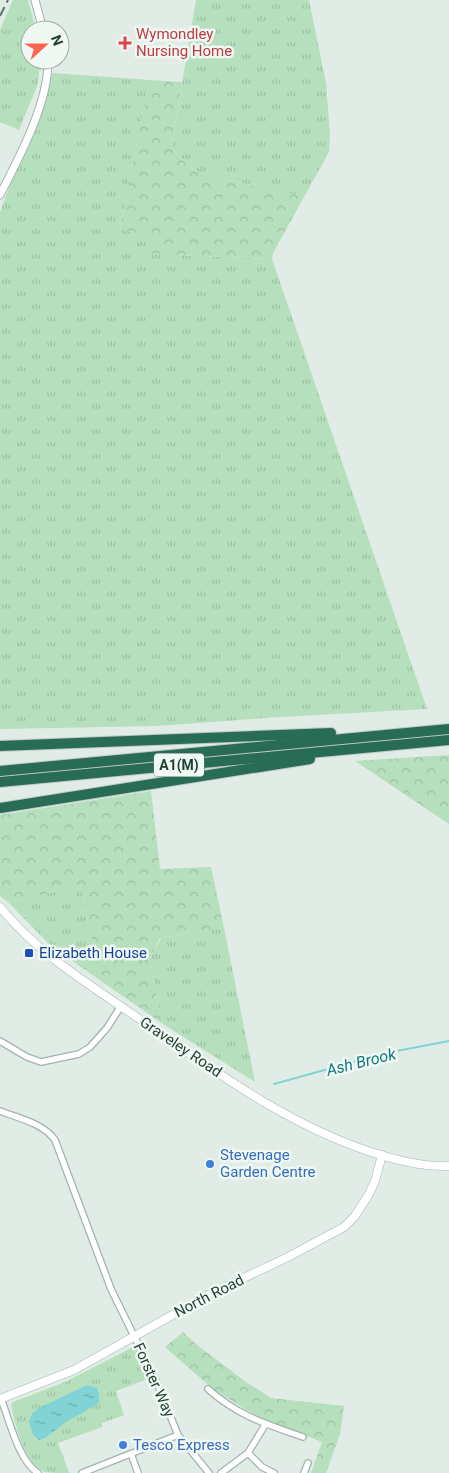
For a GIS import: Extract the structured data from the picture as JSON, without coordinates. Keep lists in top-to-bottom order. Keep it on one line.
{"streets":{"highway":["A1(M)"],"main road":["Graveley Road","North Road"],"street":["Forster Way"]},"crossings":[["Graveley Road","North Road"],["North Road","Forster Way"]],"water":["Ash Brook"],"places":{"health":["Wymondley Nursing Home"],"transit":["Elizabeth House"],"other":["Stevenage Garden Centre","Tesco Express"]},"north":"right"}
